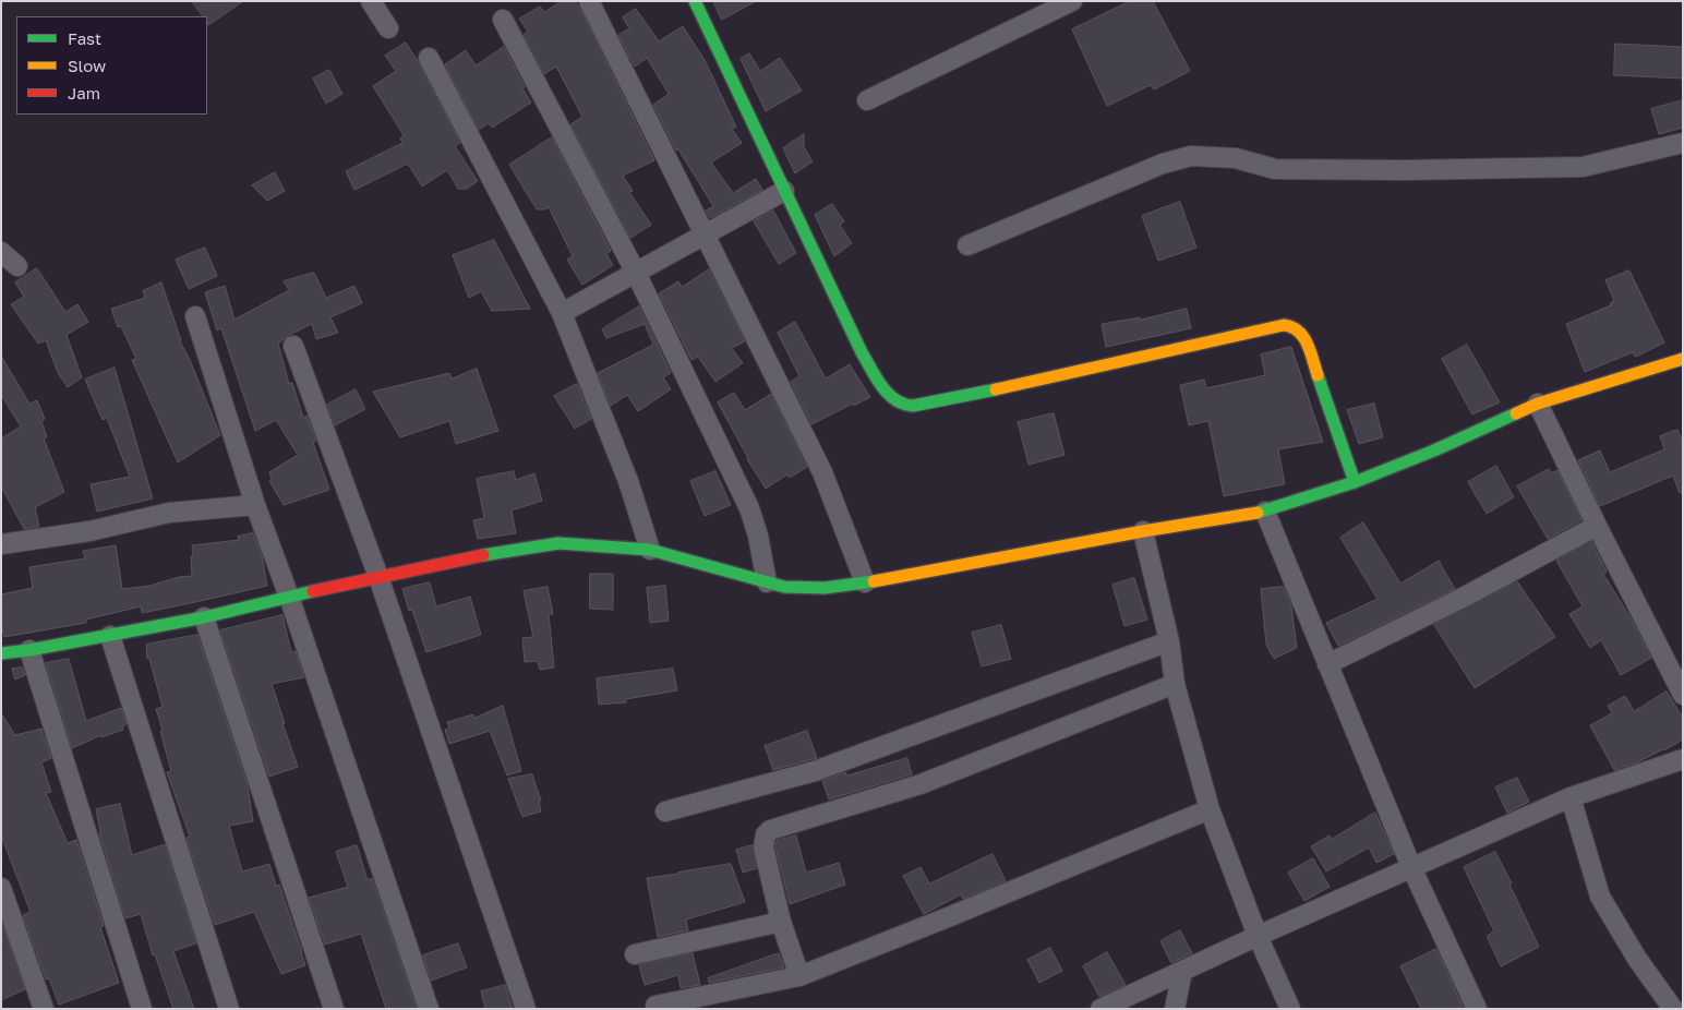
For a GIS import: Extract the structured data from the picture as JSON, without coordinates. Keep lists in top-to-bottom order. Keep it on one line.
{"legend":["Fast","Slow","Jam"]}
